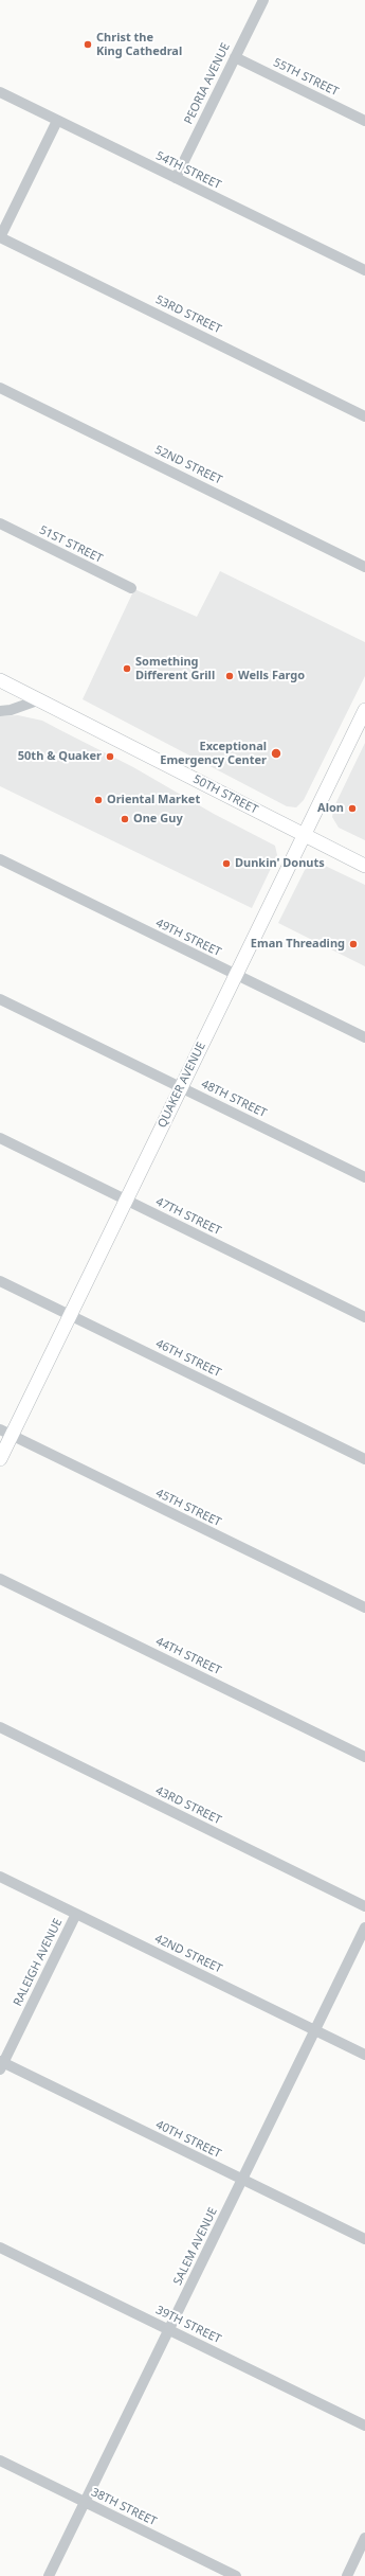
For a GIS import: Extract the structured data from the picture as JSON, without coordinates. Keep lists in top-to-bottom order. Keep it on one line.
{"streets":{"main road":["50TH STREET","QUAKER AVENUE"],"street":["55TH STREET","PEORIA AVENUE","54TH STREET","53RD STREET","52ND STREET","51ST STREET","49TH STREET","48TH STREET","47TH STREET","46TH STREET","45TH STREET","44TH STREET","43RD STREET","42ND STREET","RALEIGH AVENUE","40TH STREET","SALEM AVENUE","39TH STREET","38TH STREET"]},"crossings":[["55TH STREET","PEORIA AVENUE"],["PEORIA AVENUE","54TH STREET"],["50TH STREET","QUAKER AVENUE"],["49TH STREET","QUAKER AVENUE"],["QUAKER AVENUE","48TH STREET"],["QUAKER AVENUE","47TH STREET"],["QUAKER AVENUE","46TH STREET"],["QUAKER AVENUE","45TH STREET"],["42ND STREET","RALEIGH AVENUE"],["42ND STREET","SALEM AVENUE"],["RALEIGH AVENUE","40TH STREET"],["40TH STREET","SALEM AVENUE"],["SALEM AVENUE","39TH STREET"],["SALEM AVENUE","38TH STREET"]],"places":["Christ the King Cathedral","Something Different Grill","Wells Fargo","Exceptional Emergency Center","50th & Quaker","Oriental Market","Alon","One Guy","Dunkin' Donuts","Eman Threading"]}
